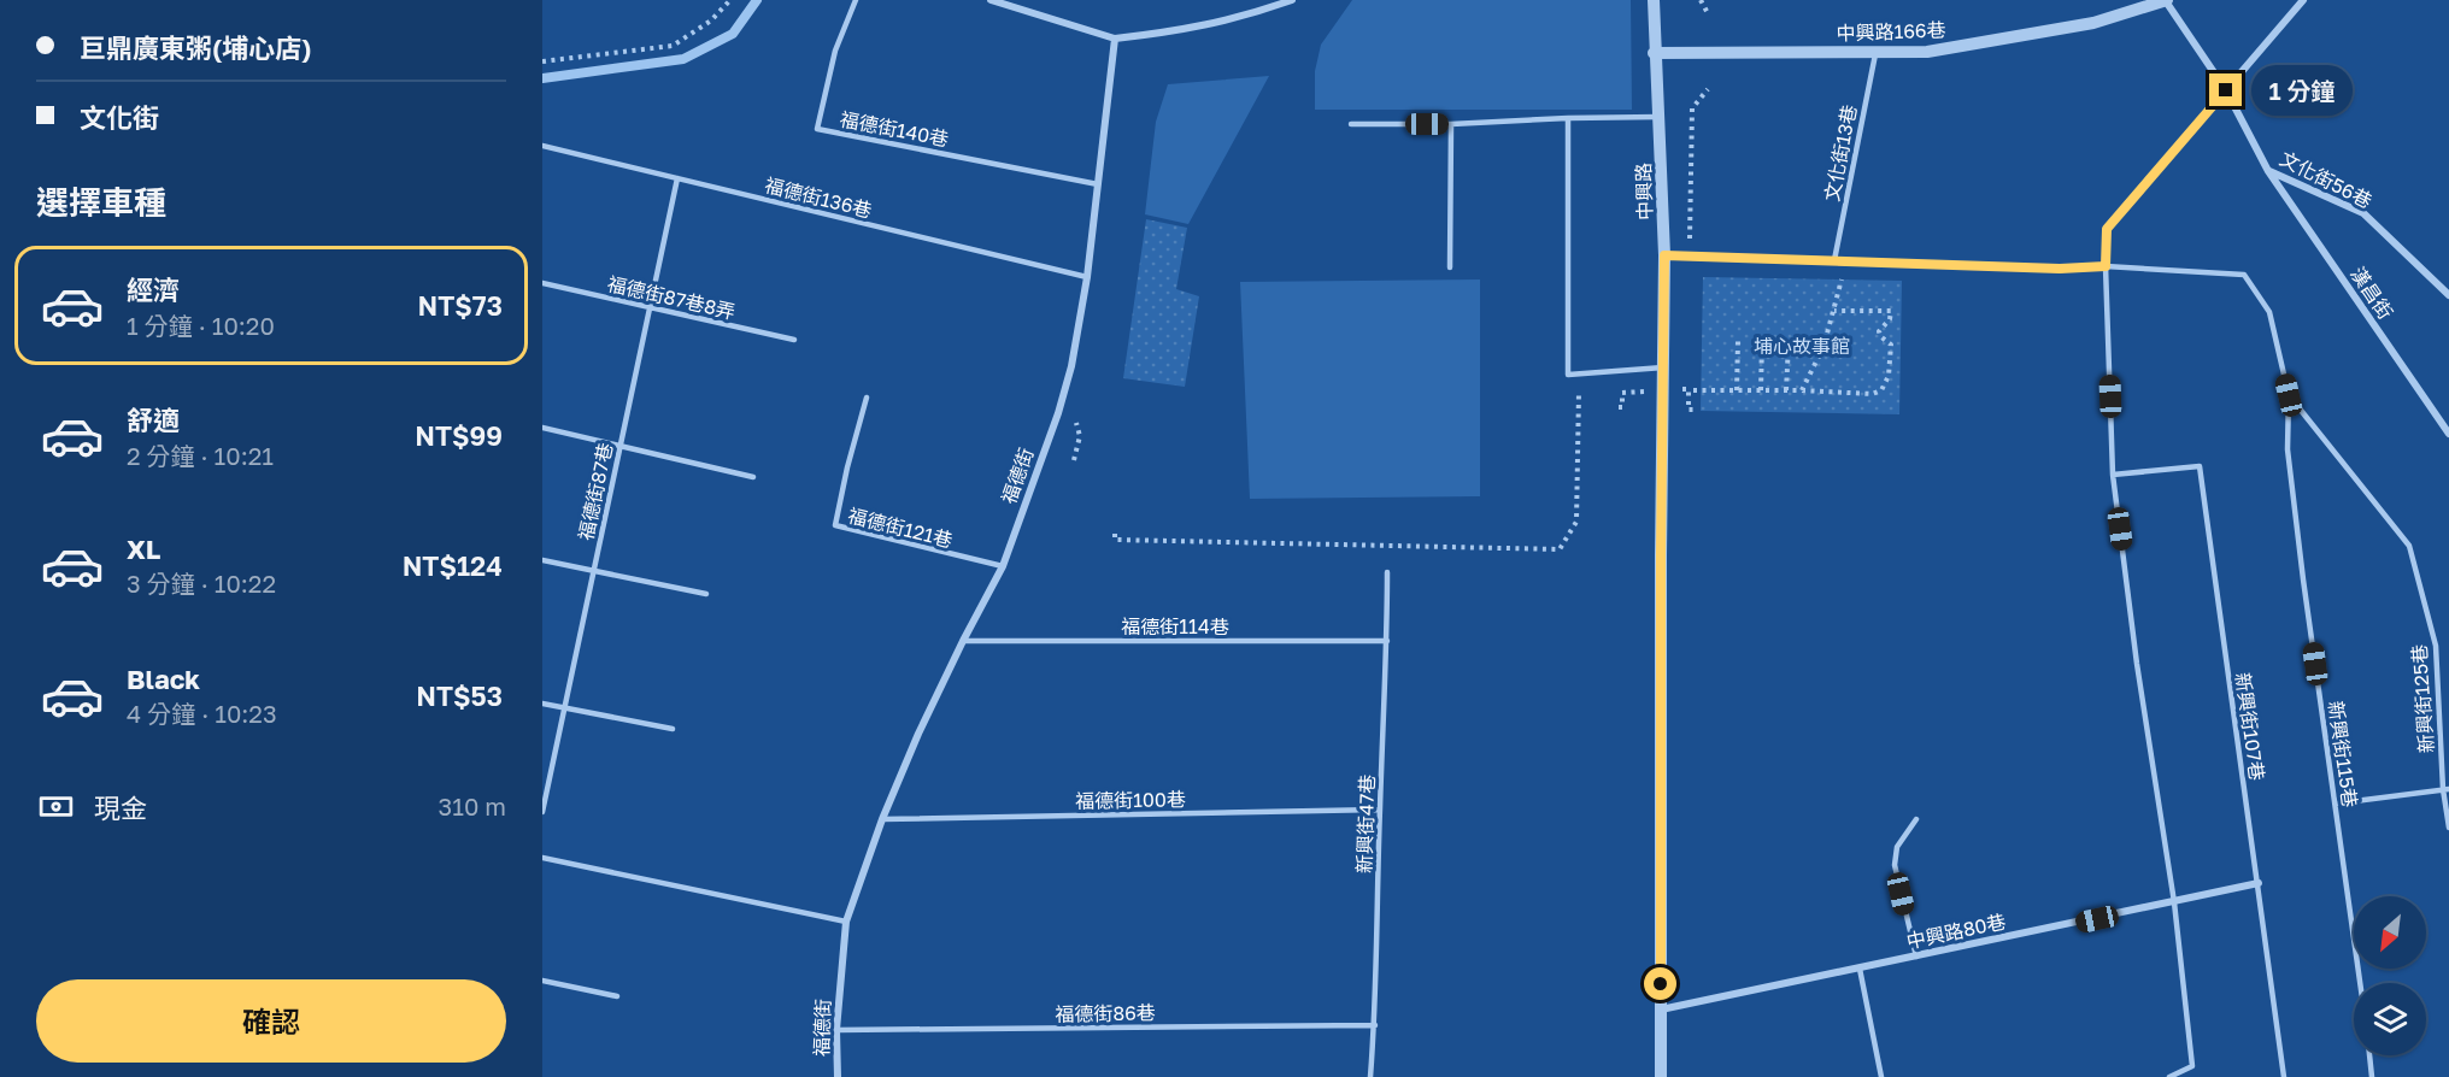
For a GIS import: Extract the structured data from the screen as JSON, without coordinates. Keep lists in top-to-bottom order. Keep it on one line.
{"streets":{"street":["中興路166巷","文化街56巷","中興路","漢昌街","福德街","中興路80巷"],"lane":["福德街140巷","文化街13巷","福德街136巷","福德街87巷8弄","福德街87巷","福德街121巷","福德街114巷","新興街125巷","新興街107巷","新興街115巷","福德街100巷","新興街47巷","福德街86巷"]},"crossings":[["中興路166巷","文化街13巷"],["中興路166巷","文化街56巷"],["中興路166巷","中興路"],["福德街140巷","福德街"],["文化街56巷","漢昌街"],["中興路","中興路80巷"],["福德街136巷","福德街"],["福德街136巷","福德街87巷"],["福德街87巷8弄","福德街87巷"],["福德街","福德街121巷"],["福德街","福德街114巷"],["福德街","福德街100巷"],["福德街","福德街86巷"],["福德街114巷","新興街47巷"],["新興街125巷","新興街115巷"],["新興街107巷","中興路80巷"],["福德街100巷","新興街47巷"],["新興街47巷","福德街86巷"]],"parks":["埔心故事館"],"north":"bottom left","page":{"banner":["巨鼎廣東粥(埔心店)","文化街"],"bubble":"1 分鐘","heading":"選擇車種","list":[{"name":"經濟","note":"1 分鐘 · 10:20","value":"NT$73"},{"name":"舒適","note":"2 分鐘 · 10:21","value":"NT$99"},{"name":"XL","note":"3 分鐘 · 10:22","value":"NT$124"},{"name":"Black","note":"4 分鐘 · 10:23","value":"NT$53"}],"pay":["現金","310 m"],"buttons":"確認"}}
